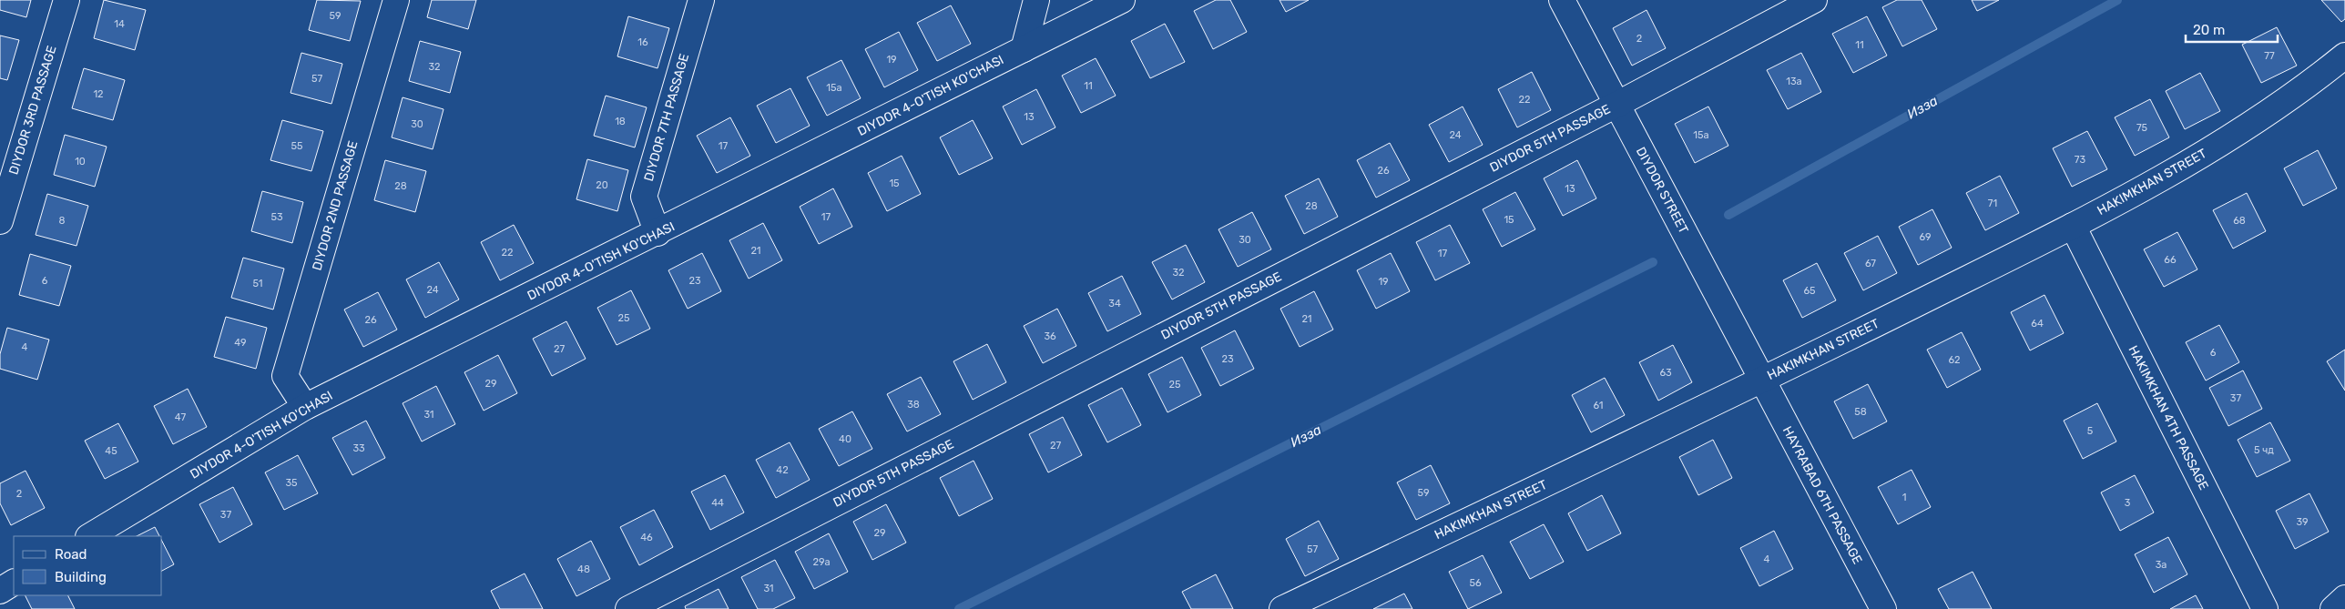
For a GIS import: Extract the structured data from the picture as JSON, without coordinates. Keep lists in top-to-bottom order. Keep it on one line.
{"streets":{"street":["DIYDOR 4-O'TISH KO'CHASI","DIYDOR 3RD PASSAGE","DIYDOR 7TH PASSAGE","DIYDOR 5TH PASSAGE","HAKIMKHАN STREET","DIYDOR STREET","DIYDOR 2ND PASSAGE","HAKIMKHАN 4TH PASSAGE","HAYRABAD 6TH PASSAGE"]},"crossings":[["DIYDOR 4-O'TISH KO'CHASI","DIYDOR 7TH PASSAGE"],["DIYDOR 4-O'TISH KO'CHASI","DIYDOR 2ND PASSAGE"],["DIYDOR 5TH PASSAGE","DIYDOR STREET"],["HAKIMKHАN STREET","DIYDOR STREET"],["HAKIMKHАN STREET","HAKIMKHАN 4TH PASSAGE"],["HAKIMKHАN STREET","HAYRABAD 6TH PASSAGE"],["DIYDOR STREET","HAYRABAD 6TH PASSAGE"]],"water":["Изза"],"house_numbers":["59","14","2","16","11","77","19","32","57","13a","11","15a","12","22","13","18","30","75","24","15a","55","17","73","10","26","15","20","28","13","71","28","53","17","15","8","68","69","30","21","22","17","66","67","32","6","23","19","51","24","65","34","25","21","26","64","36","49","4","27","6","23","62","63","29","25","37","38","61","58","31","47","5","40","27","33","5 чд","45","42","35","59","2","1","44","3","37","39","29","46","57","4","29a","3a","48","56","31"],"legend":["Road","Building"],"scale_bar":"20 m"}
